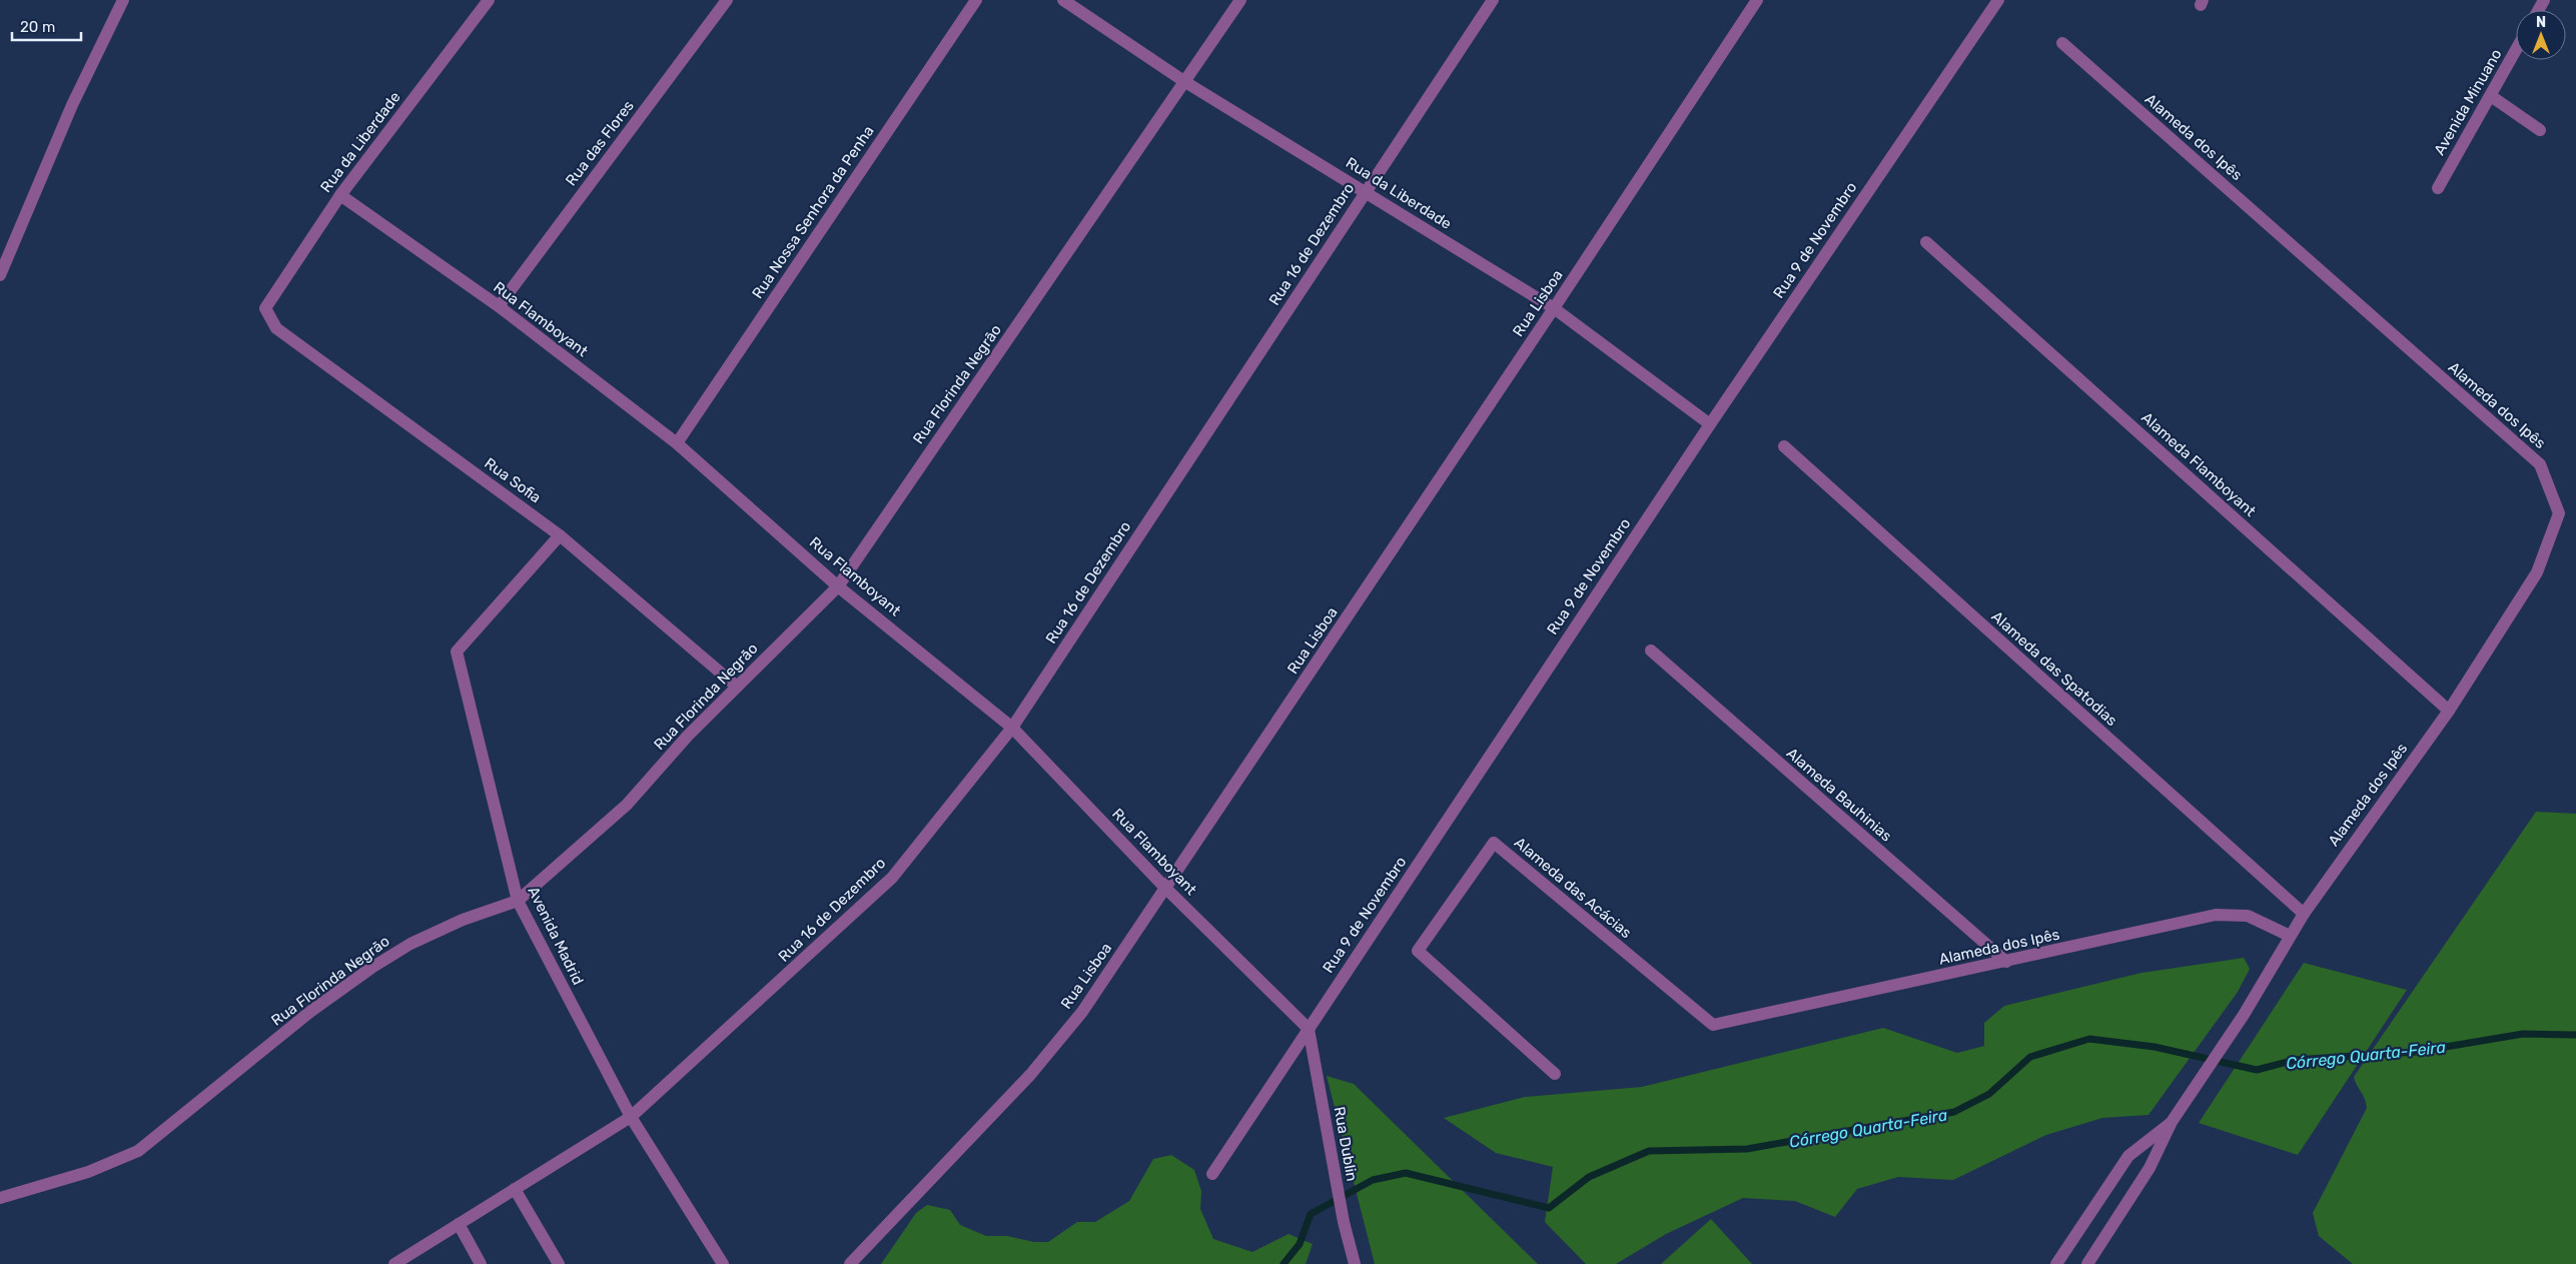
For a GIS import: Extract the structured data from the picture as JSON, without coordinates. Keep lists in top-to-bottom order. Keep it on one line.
{"streets":{"street":["Avenida Minuano","Alameda dos Ipês","Rua da Liberdade","Rua das Flores","Rua Nossa Senhora da Penha","Rua 9 de Novembro","Rua 16 de Dezembro","Rua Lisboa","Rua Flamboyant","Rua Florinda Negrão","Alameda Flamboyant","Rua Sofia","Alameda das Spatodias","Alameda Bauhinias","Alameda das Acácias","Avenida Madrid","Rua Dublin"]},"crossings":[["Alameda dos Ipês","Alameda Flamboyant"],["Alameda dos Ipês","Alameda das Spatodias"],["Alameda dos Ipês","Alameda Bauhinias"],["Alameda dos Ipês","Alameda das Acácias"],["Rua da Liberdade","Rua 9 de Novembro"],["Rua da Liberdade","Rua 16 de Dezembro"],["Rua da Liberdade","Rua Lisboa"],["Rua da Liberdade","Rua Flamboyant"],["Rua da Liberdade","Rua Florinda Negrão"],["Rua da Liberdade","Rua Sofia"],["Rua das Flores","Rua Flamboyant"],["Rua Nossa Senhora da Penha","Rua Flamboyant"],["Rua 9 de Novembro","Rua Flamboyant"],["Rua 9 de Novembro","Rua Dublin"],["Rua 16 de Dezembro","Rua Flamboyant"],["Rua 16 de Dezembro","Avenida Madrid"],["Rua Lisboa","Rua Flamboyant"],["Rua Flamboyant","Rua Florinda Negrão"],["Rua Flamboyant","Rua Dublin"],["Rua Florinda Negrão","Rua Sofia"],["Rua Florinda Negrão","Avenida Madrid"],["Rua Sofia","Avenida Madrid"]],"water":["Córrego Quarta-Feira"],"scale_bar":"20 m","north":"top"}
